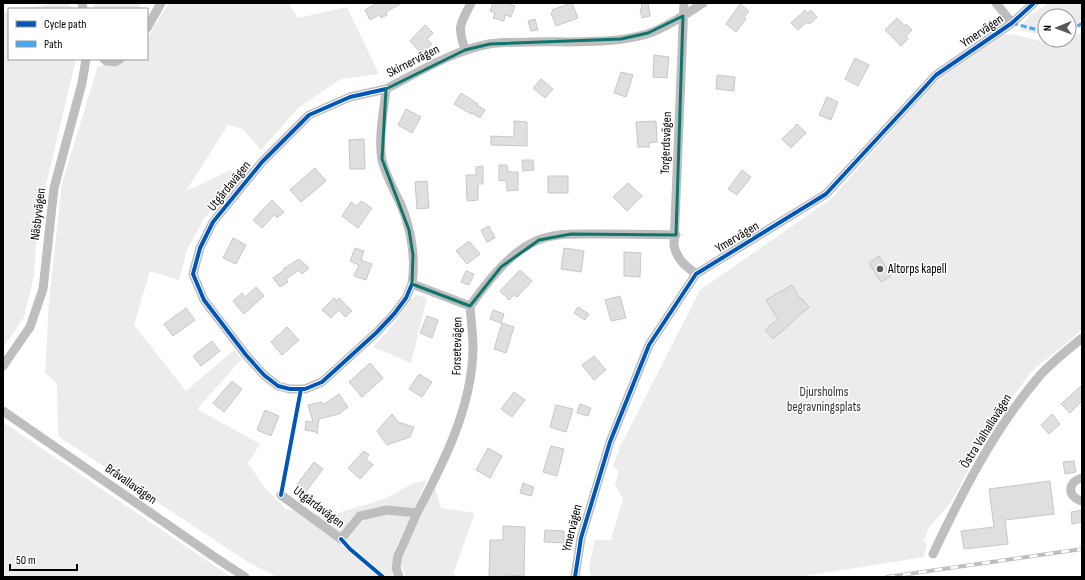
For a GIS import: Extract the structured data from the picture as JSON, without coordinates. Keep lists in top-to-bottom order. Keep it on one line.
{"streets":{"street":["Ymervägen","Skirnervägen","Torgerdsvägen","Utgårdavägen","Näsbyvägen","Forsetevägen","Östra Valhallavägen","Bråvallavägen"]},"crossings":[["Ymervägen","Torgerdsvägen"],["Skirnervägen","Torgerdsvägen"],["Skirnervägen","Utgårdavägen"],["Torgerdsvägen","Forsetevägen"],["Utgårdavägen","Forsetevägen"]],"parks":["Djursholms begravningsplats"],"places":["Altorps kapell"],"legend":["Cycle path","Path"],"scale_bar":"50 m","north":"left"}
